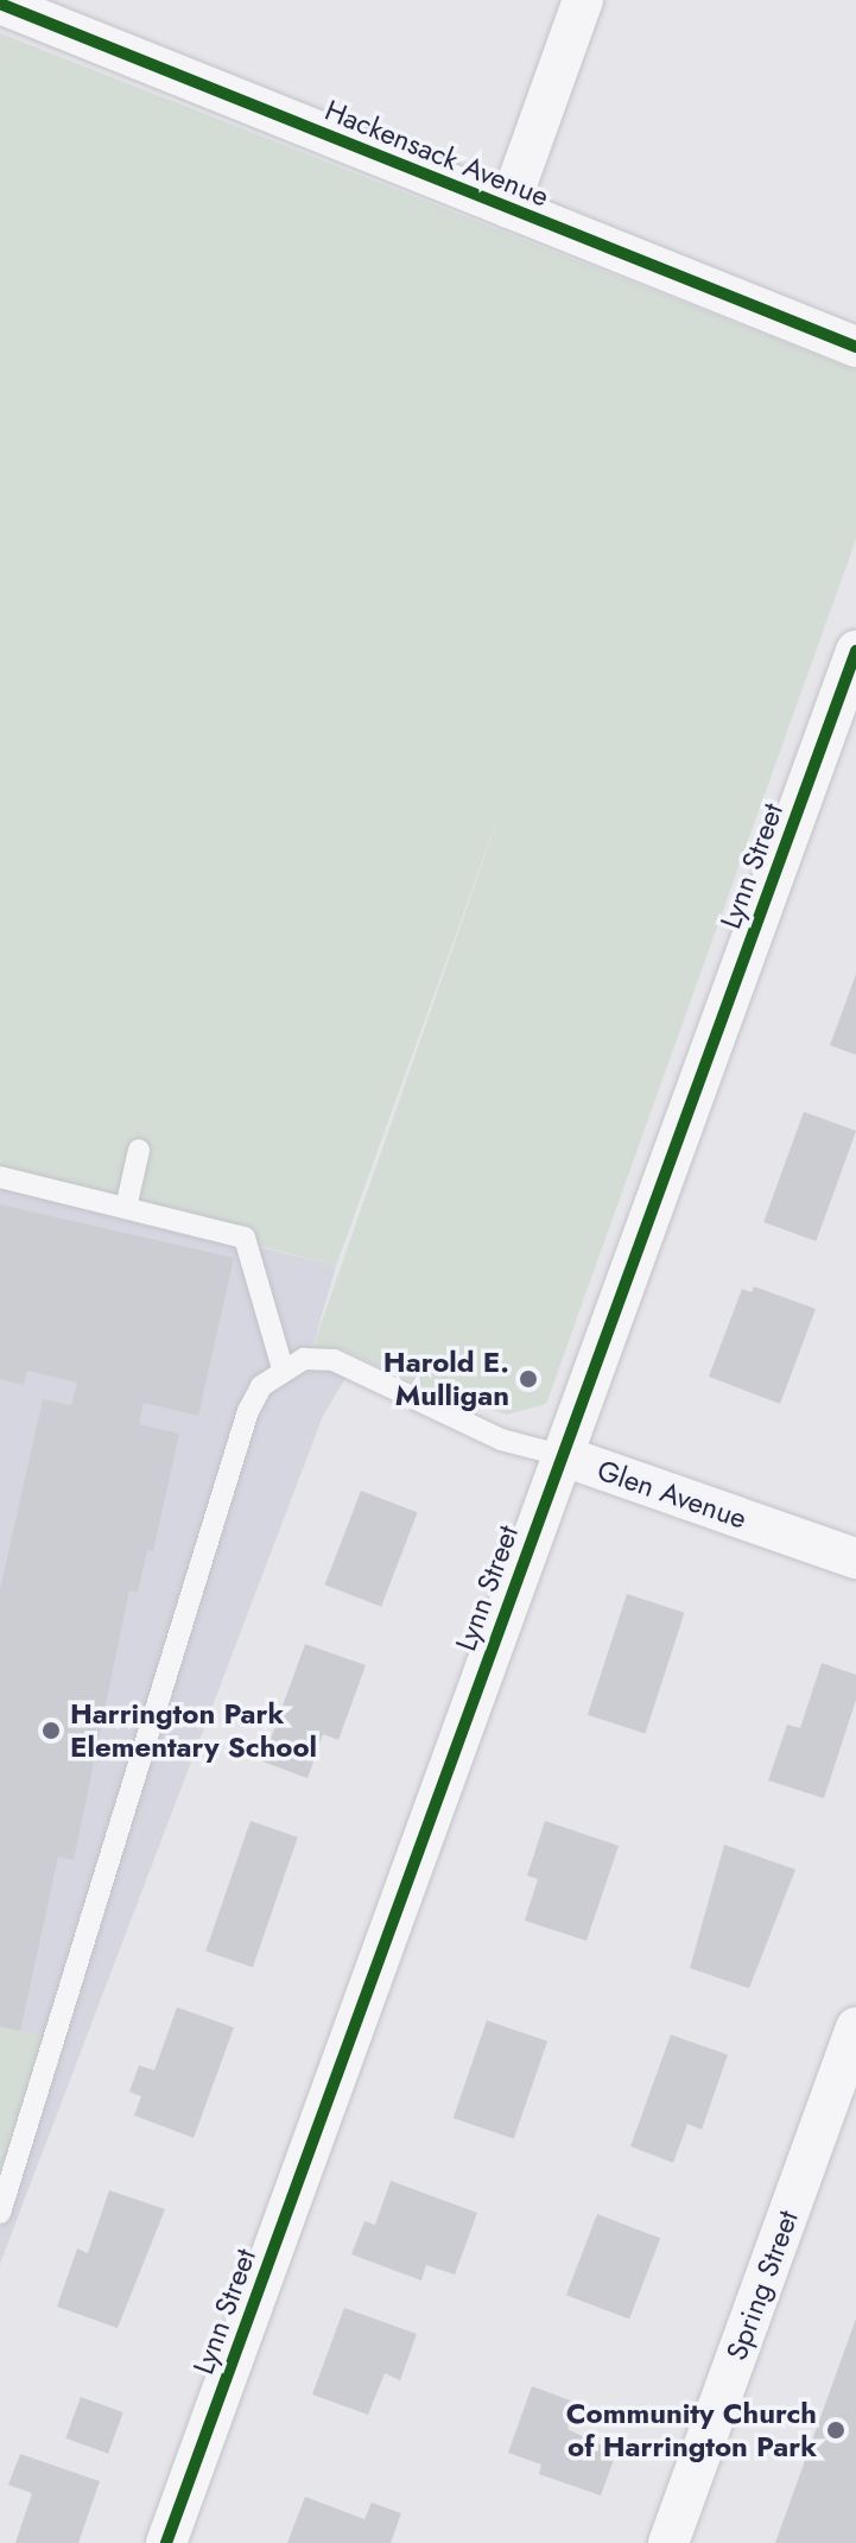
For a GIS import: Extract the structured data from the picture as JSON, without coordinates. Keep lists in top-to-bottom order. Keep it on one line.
{"streets":{"street":["Hackensack Avenue","Lynn Street","Glen Avenue","Spring Street"]},"crossings":[["Lynn Street","Glen Avenue"]],"places":["Harold E. Mulligan","Harrington Park Elementary School","Community Church of Harrington Park"]}
